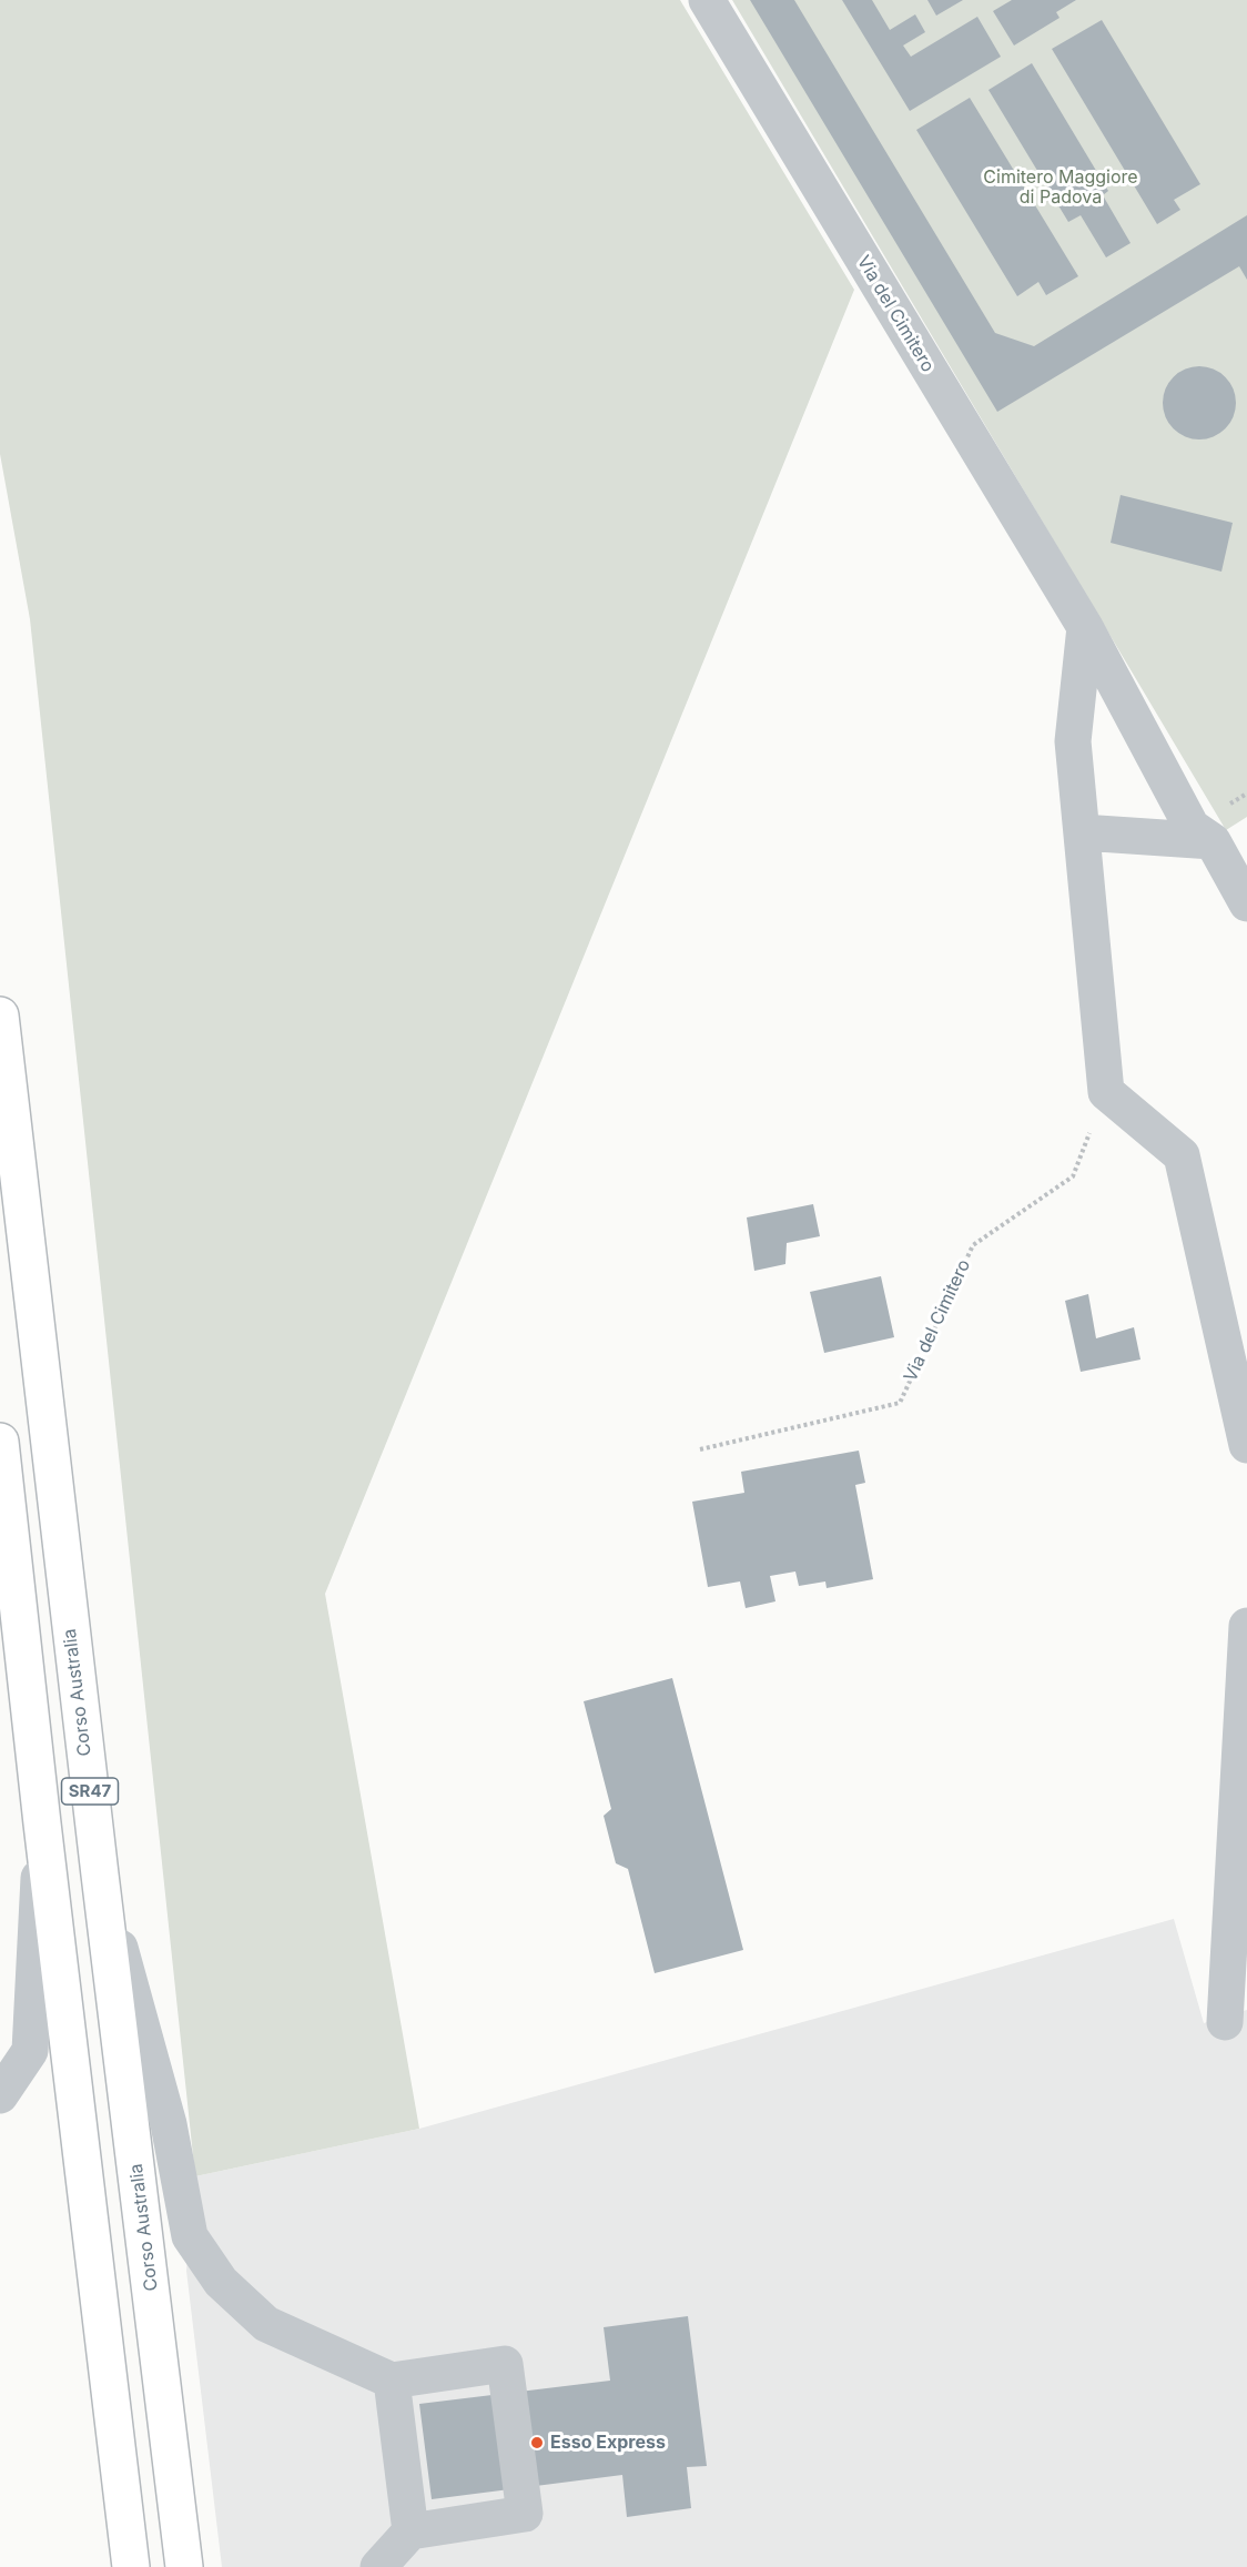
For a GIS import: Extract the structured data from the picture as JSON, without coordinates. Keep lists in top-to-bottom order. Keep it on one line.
{"streets":{"highway":["Corso Australia","SR47"],"street":["Via del Cimitero"]},"parks":["Cimitero Maggiore di Padova"],"places":["Esso Express"]}
